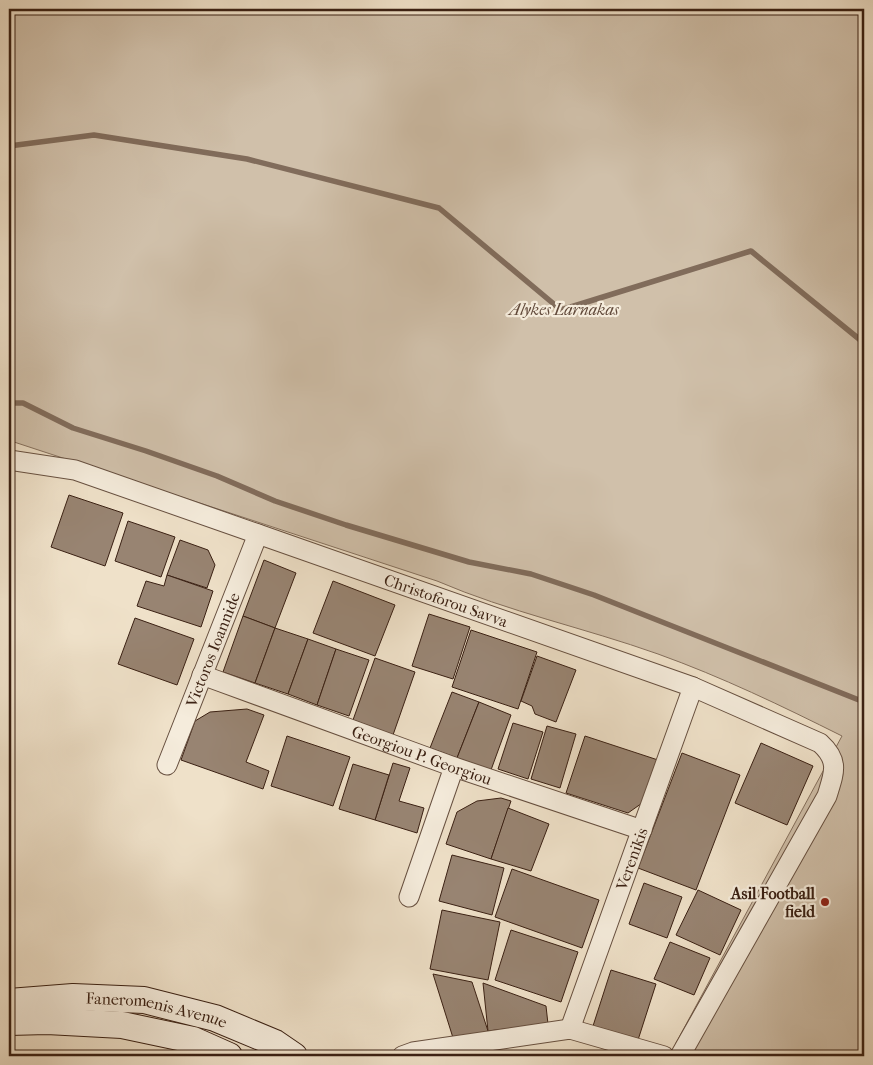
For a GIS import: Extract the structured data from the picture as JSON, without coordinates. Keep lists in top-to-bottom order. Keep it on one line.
{"streets":{"main road":["Faneromenis Avenue"],"street":["Christoforou Savva","Victoros Ioannide","Georgiou P. Georgiou","Verenikis"]},"crossings":[["Christoforou Savva","Victoros Ioannide"],["Christoforou Savva","Verenikis"],["Victoros Ioannide","Georgiou P. Georgiou"],["Georgiou P. Georgiou","Verenikis"]],"parks":["Alykes Larnakas"],"places":["Asil Football field"]}
